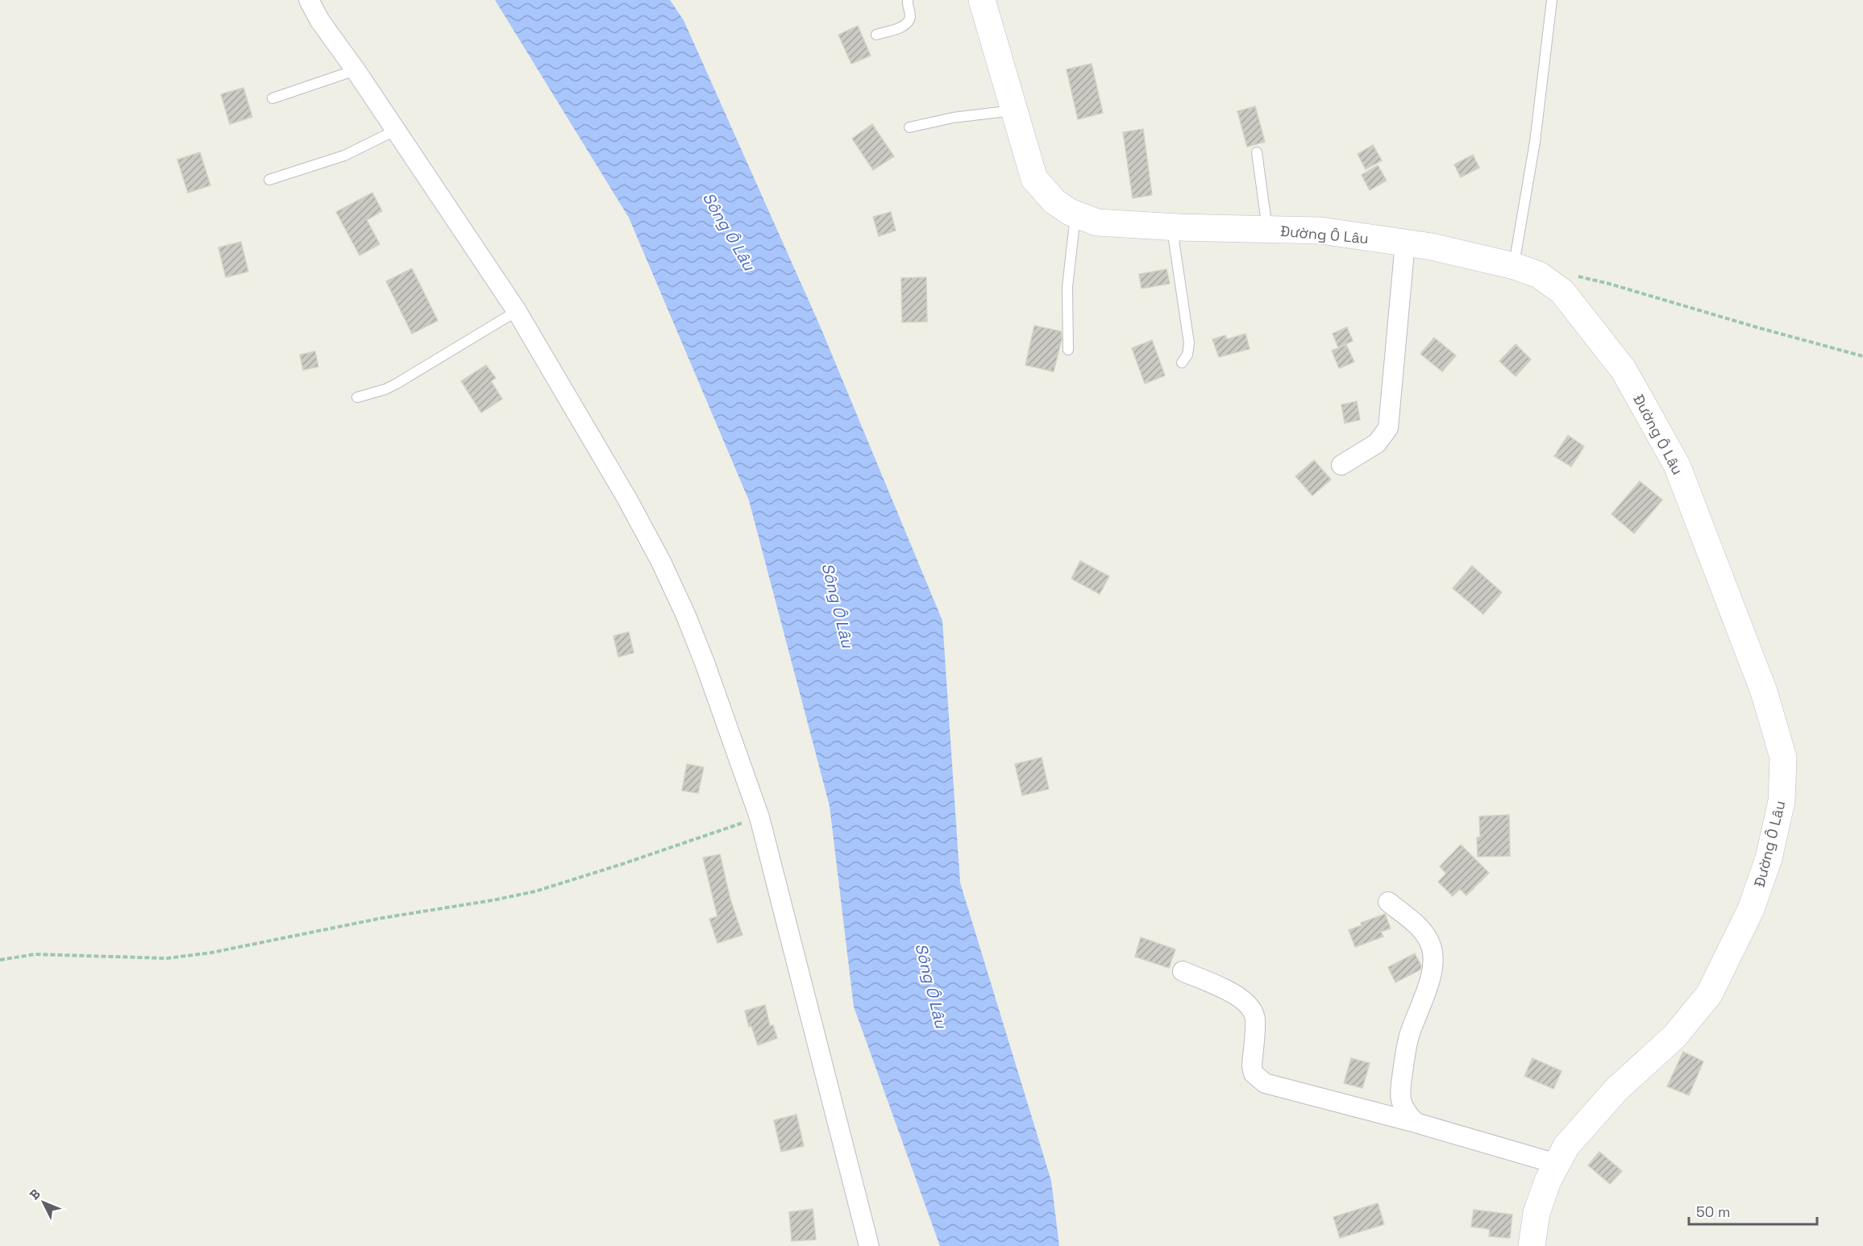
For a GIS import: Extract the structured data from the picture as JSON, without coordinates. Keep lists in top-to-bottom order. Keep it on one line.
{"streets":{"main road":["Đường Ô Lâu"]},"water":["Sông Ô Lâu"],"scale_bar":"50 m","north":"top left"}
